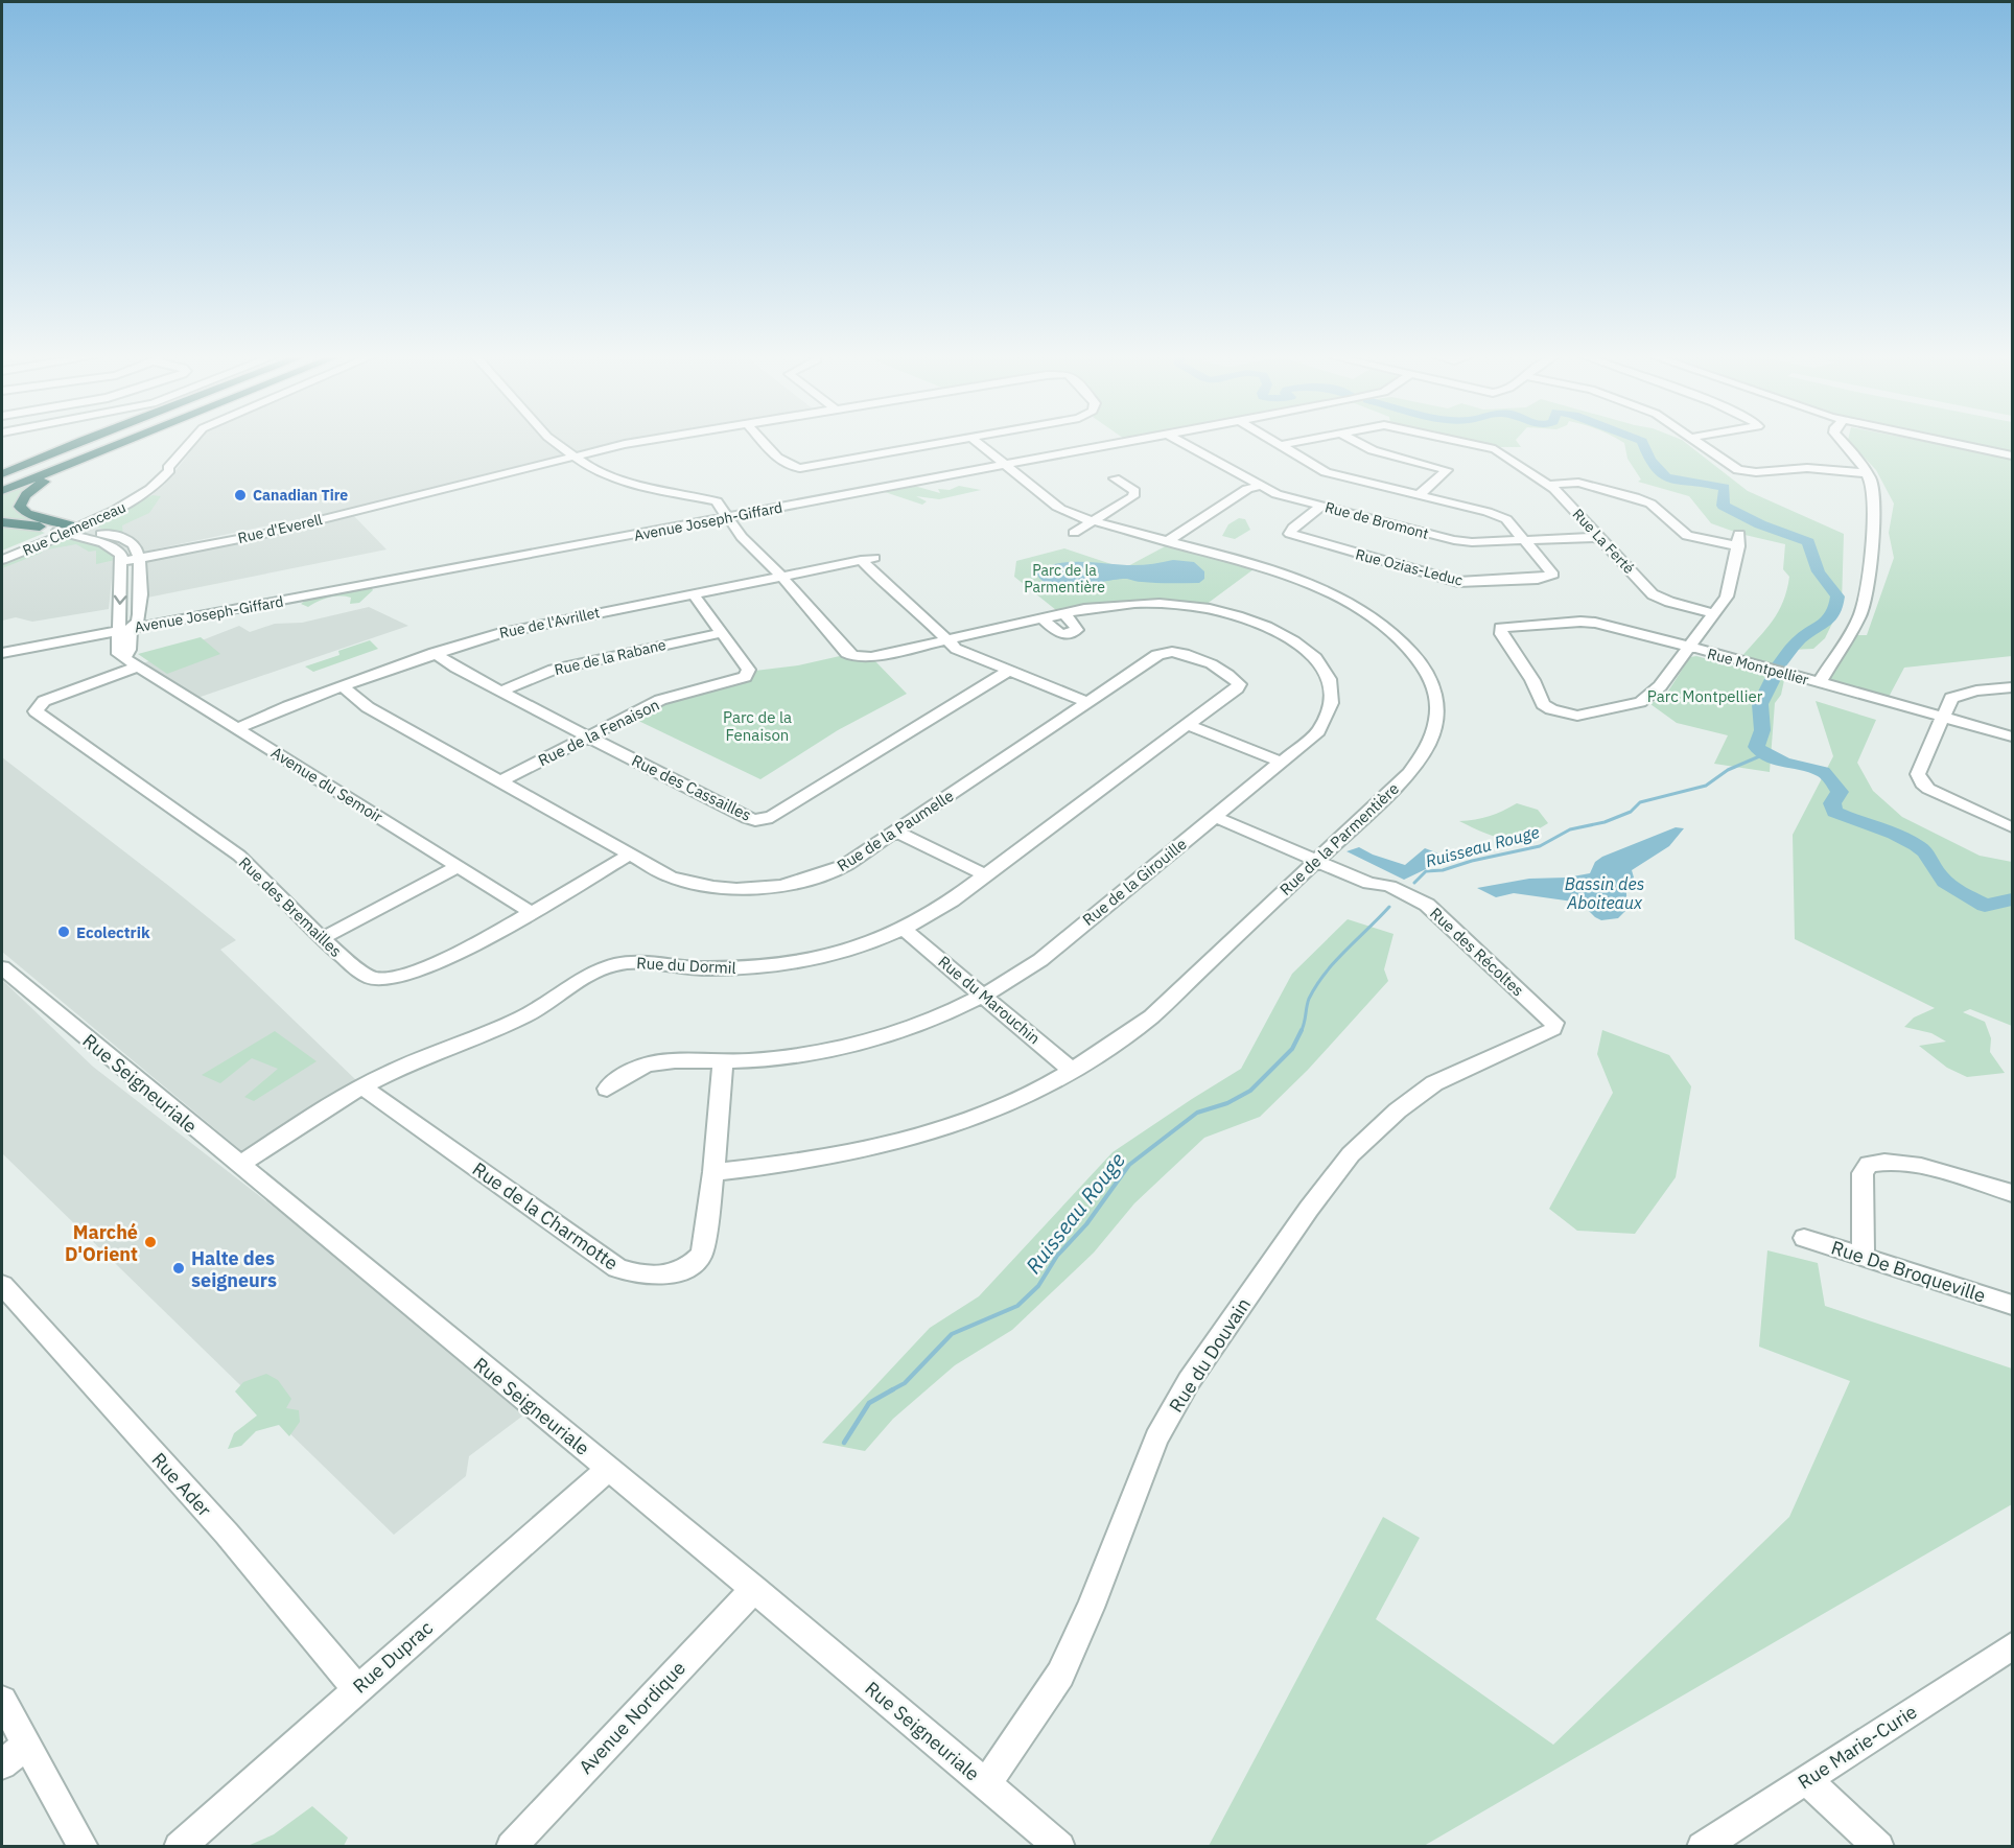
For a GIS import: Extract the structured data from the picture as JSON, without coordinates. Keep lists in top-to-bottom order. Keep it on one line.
{"streets":{"street":["Rue de Bromont","Avenue Joseph-Giffard","Rue Clemenceau","Rue d'Everell","Rue La Ferté","Rue Ozias-Leduc","Rue de l'Avrillet","Rue de la Rabane","Rue Montpellier","Rue de la Fenaison","Avenue du Semoir","Rue des Cassailles","Rue de la Paumelle","Rue de la Parmentière","Rue de la Girouille","Rue des Bremailles","Rue des Récoltes","Rue du Dormil","Rue du Marouchin","Rue Seigneuriale","Rue de la Charmotte","Rue De Broqueville","Rue du Douvain","Rue Ader","Rue Duprac","Avenue Nordique","Rue Marie-Curie"]},"crossings":[["Rue de Bromont","Rue La Ferté"],["Rue de Bromont","Rue Ozias-Leduc"],["Avenue Joseph-Giffard","Rue de la Parmentière"],["Avenue Joseph-Giffard","Rue de la Girouille"],["Rue d'Everell","Rue de la Girouille"],["Rue La Ferté","Rue Ozias-Leduc"],["Rue de l'Avrillet","Rue de la Fenaison"],["Rue de l'Avrillet","Avenue du Semoir"],["Rue de l'Avrillet","Rue des Cassailles"],["Rue de l'Avrillet","Rue de la Paumelle"],["Rue de l'Avrillet","Rue de la Girouille"],["Rue de la Rabane","Rue de la Fenaison"],["Rue de la Rabane","Rue des Cassailles"],["Rue de la Fenaison","Rue des Cassailles"],["Rue de la Fenaison","Rue de la Paumelle"],["Avenue du Semoir","Rue des Bremailles"],["Rue de la Paumelle","Rue des Bremailles"],["Rue de la Paumelle","Rue du Dormil"],["Rue de la Parmentière","Rue des Récoltes"],["Rue de la Parmentière","Rue du Marouchin"],["Rue de la Parmentière","Rue de la Charmotte"],["Rue de la Girouille","Rue des Récoltes"],["Rue de la Girouille","Rue du Marouchin"],["Rue de la Girouille","Rue de la Charmotte"],["Rue des Récoltes","Rue du Douvain"],["Rue du Dormil","Rue du Marouchin"],["Rue du Dormil","Rue Seigneuriale"],["Rue du Dormil","Rue de la Charmotte"],["Rue Seigneuriale","Rue du Douvain"],["Rue Seigneuriale","Rue Duprac"],["Rue Seigneuriale","Avenue Nordique"],["Rue Ader","Rue Duprac"]],"water":["Ruisseau Rouge","Bassin des Aboiteaux"],"parks":["Parc de la Parmentière","Parc Montpellier","Parc de la Fenaison"],"places":["Canadian Tire","Ecolectrik","Marché D'Orient","Halte des seigneurs"]}
